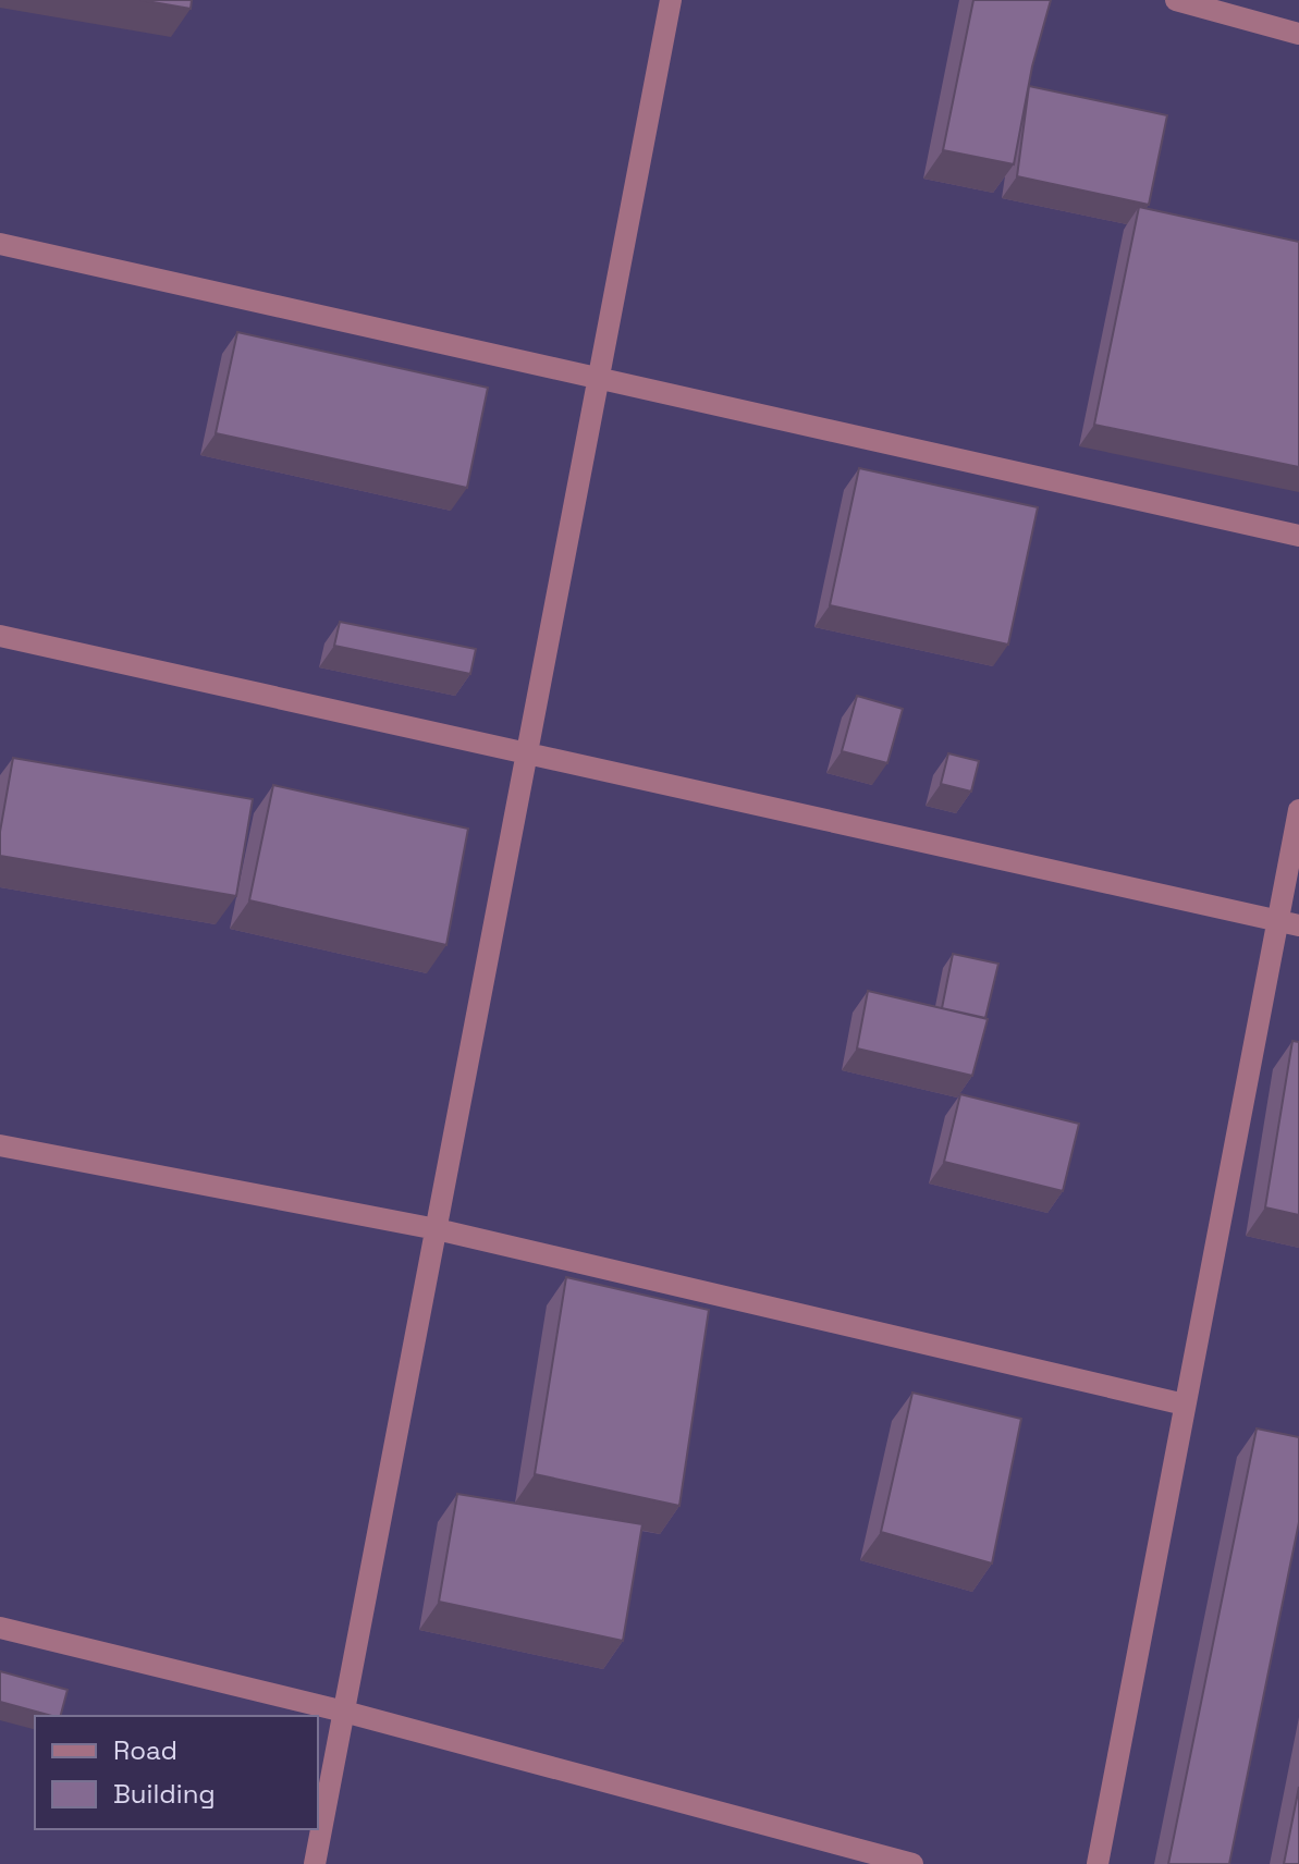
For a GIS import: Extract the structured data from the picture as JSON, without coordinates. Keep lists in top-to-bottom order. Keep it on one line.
{"legend":["Road","Building"]}
